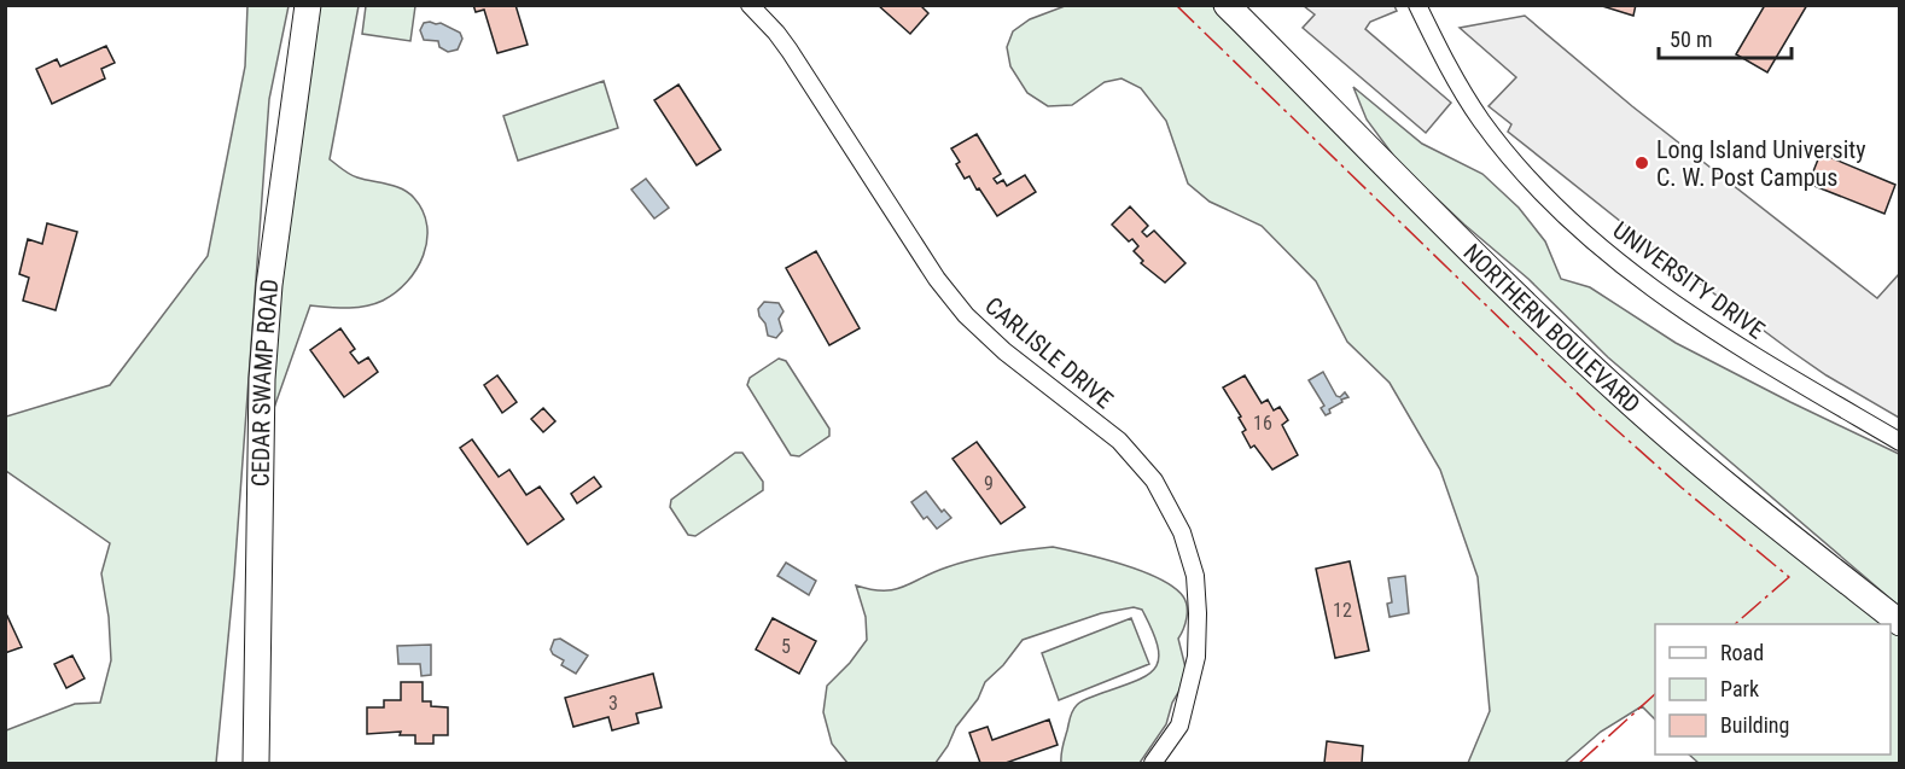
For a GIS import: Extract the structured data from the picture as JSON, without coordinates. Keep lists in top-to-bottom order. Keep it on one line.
{"streets":{"main road":["NORTHERN BOULEVARD","CEDAR SWAMP ROAD"],"street":["UNIVERSITY DRIVE","CARLISLE DRIVE"]},"places":["Long Island University C. W. Post Campus"],"house_numbers":["16","9","12","5","3"],"legend":["Road","Park","Building"],"scale_bar":"50 m"}
